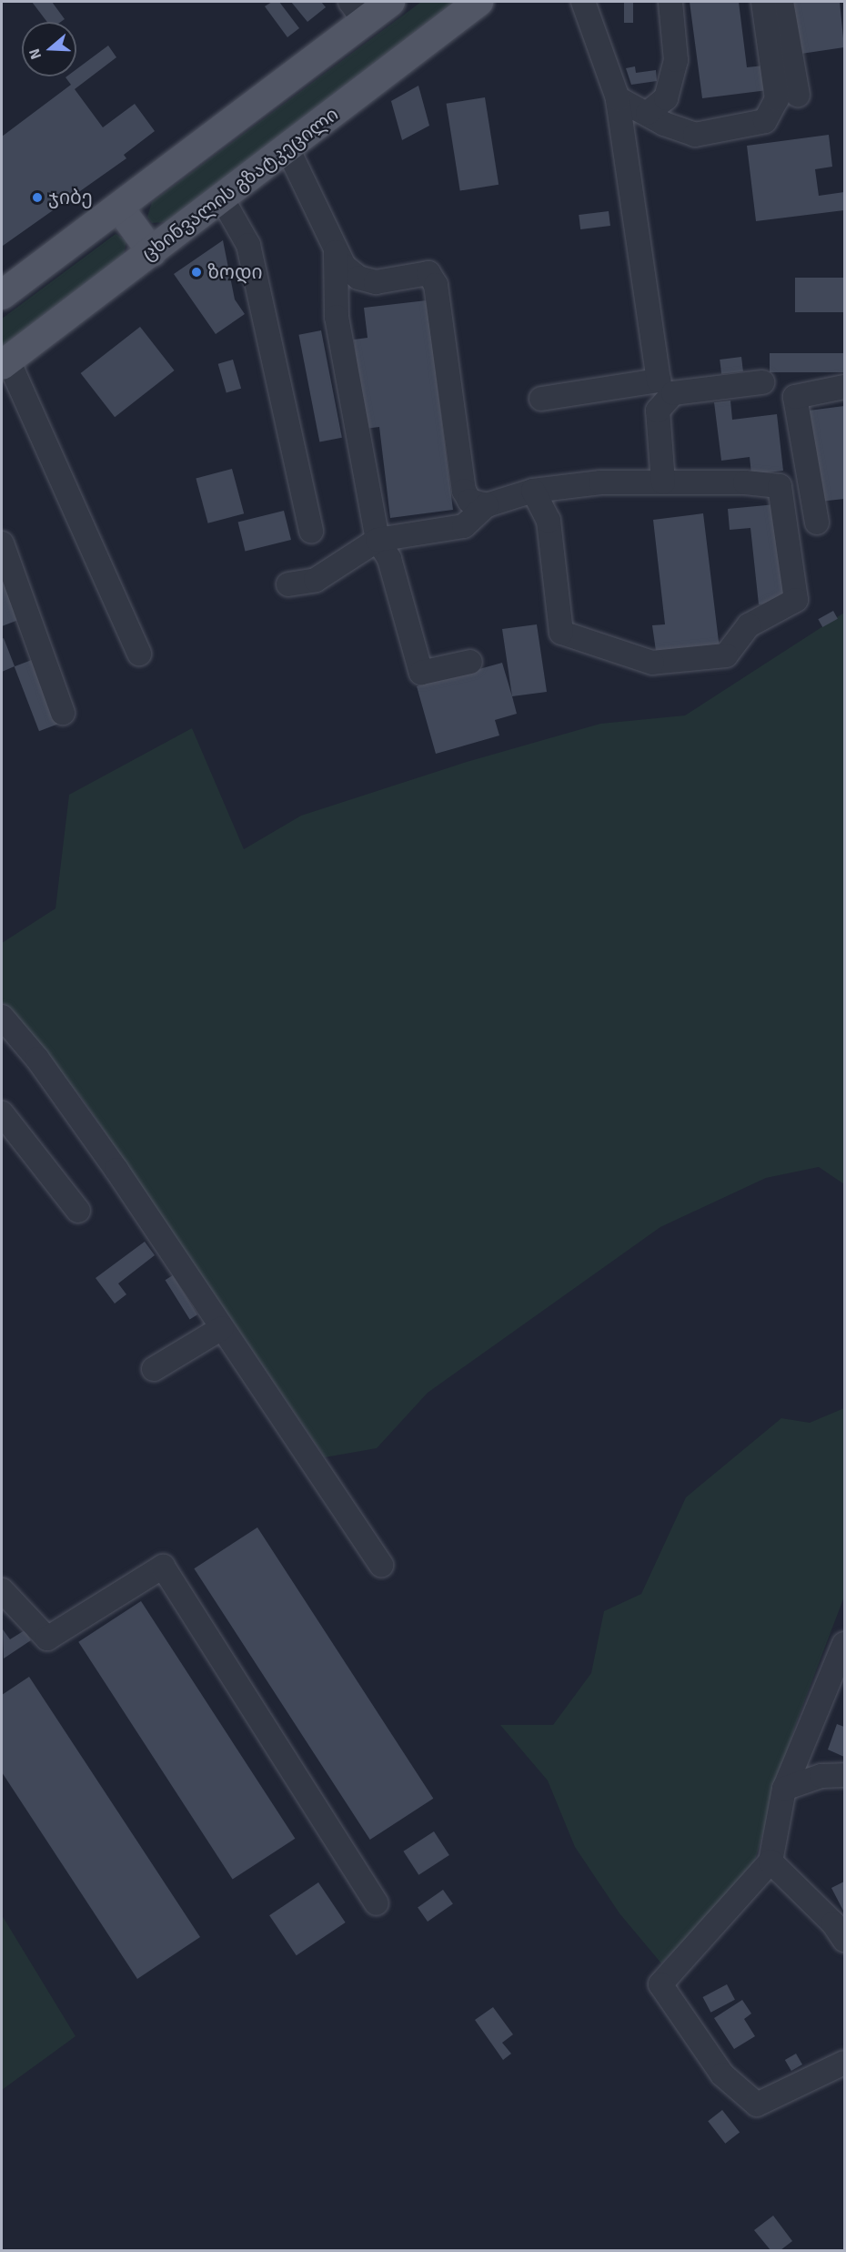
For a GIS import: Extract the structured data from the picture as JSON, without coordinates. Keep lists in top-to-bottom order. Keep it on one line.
{"streets":{"main road":["ცხინვალის გზატკეცილი"]},"places":["ჯიბე","ზოდი"],"north":"left"}
